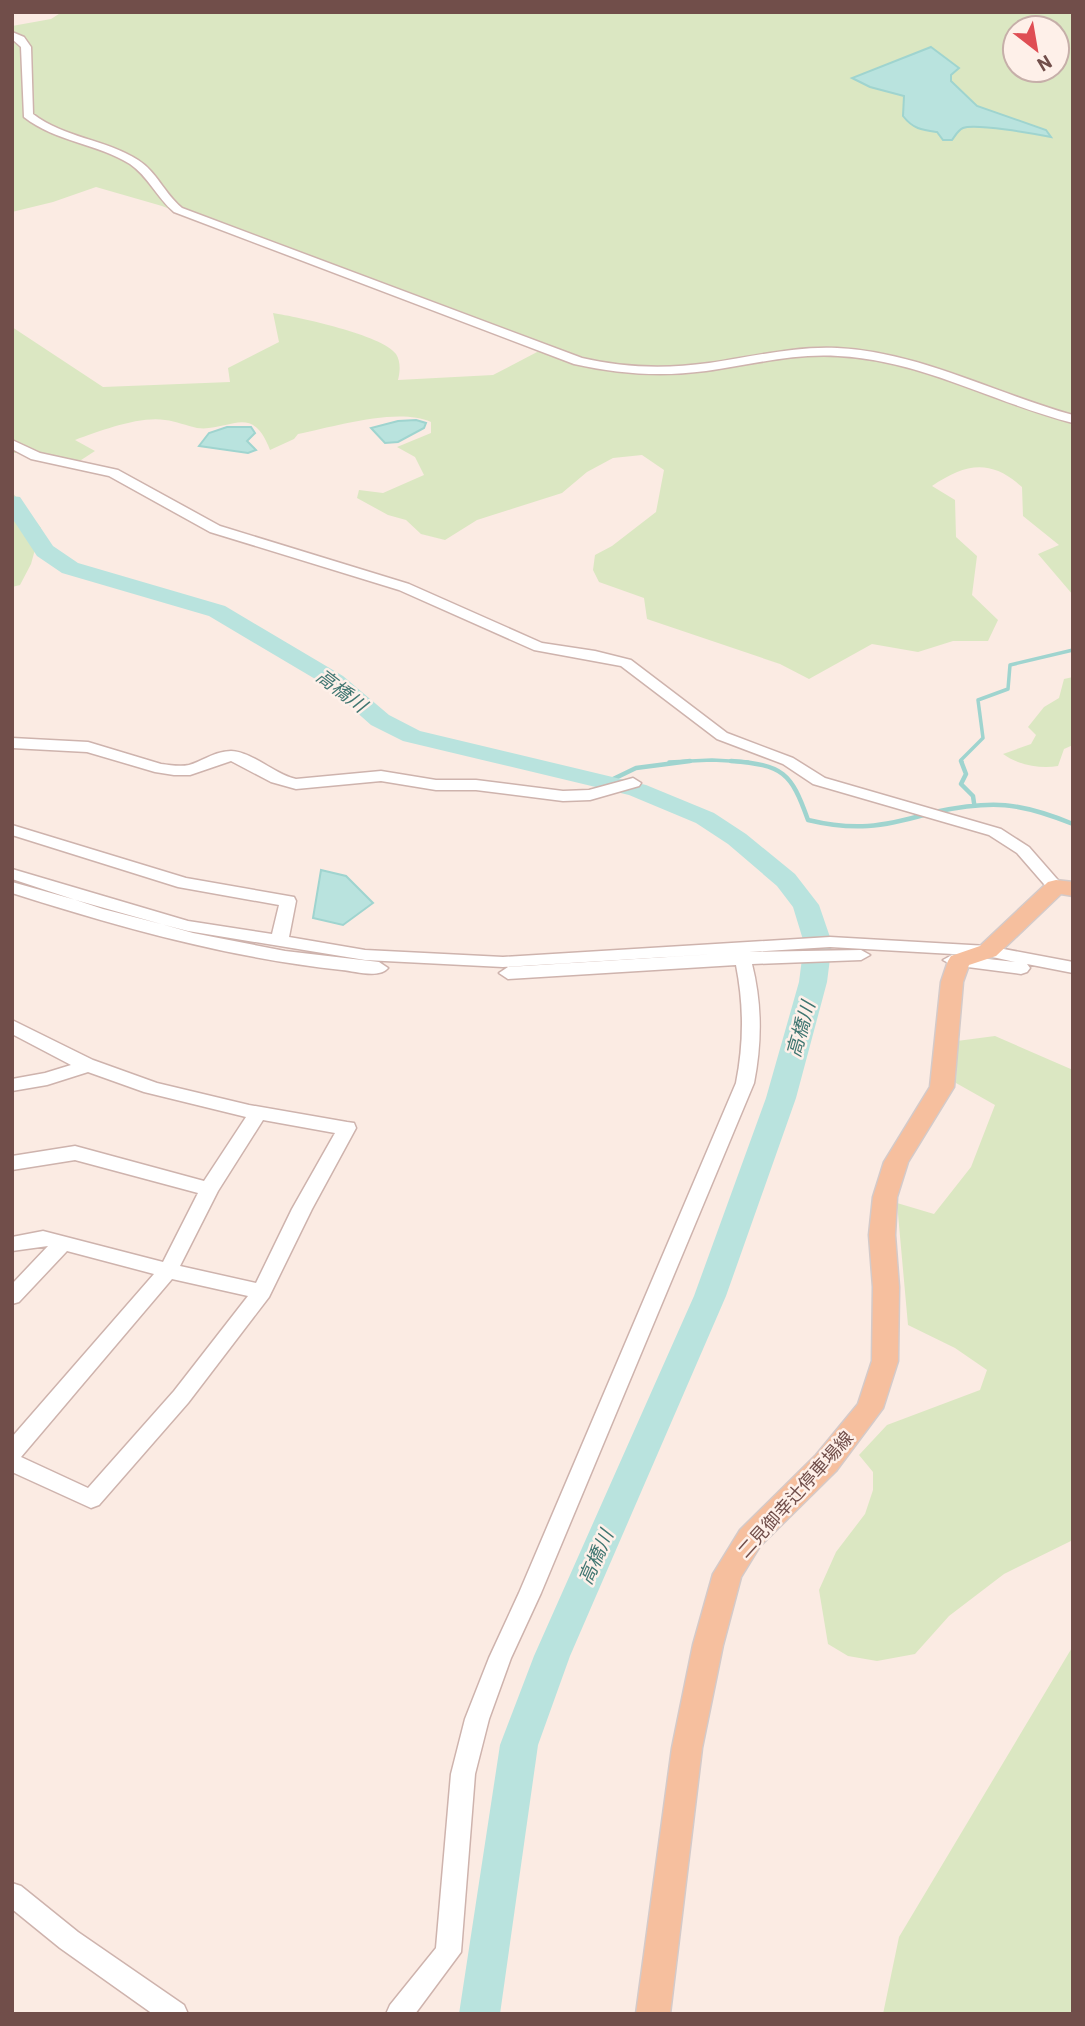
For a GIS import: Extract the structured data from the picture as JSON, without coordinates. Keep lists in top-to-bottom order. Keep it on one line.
{"streets":{"main road":["二見御幸辻停車場線"]},"water":["高橋川"],"north":"bottom right"}
